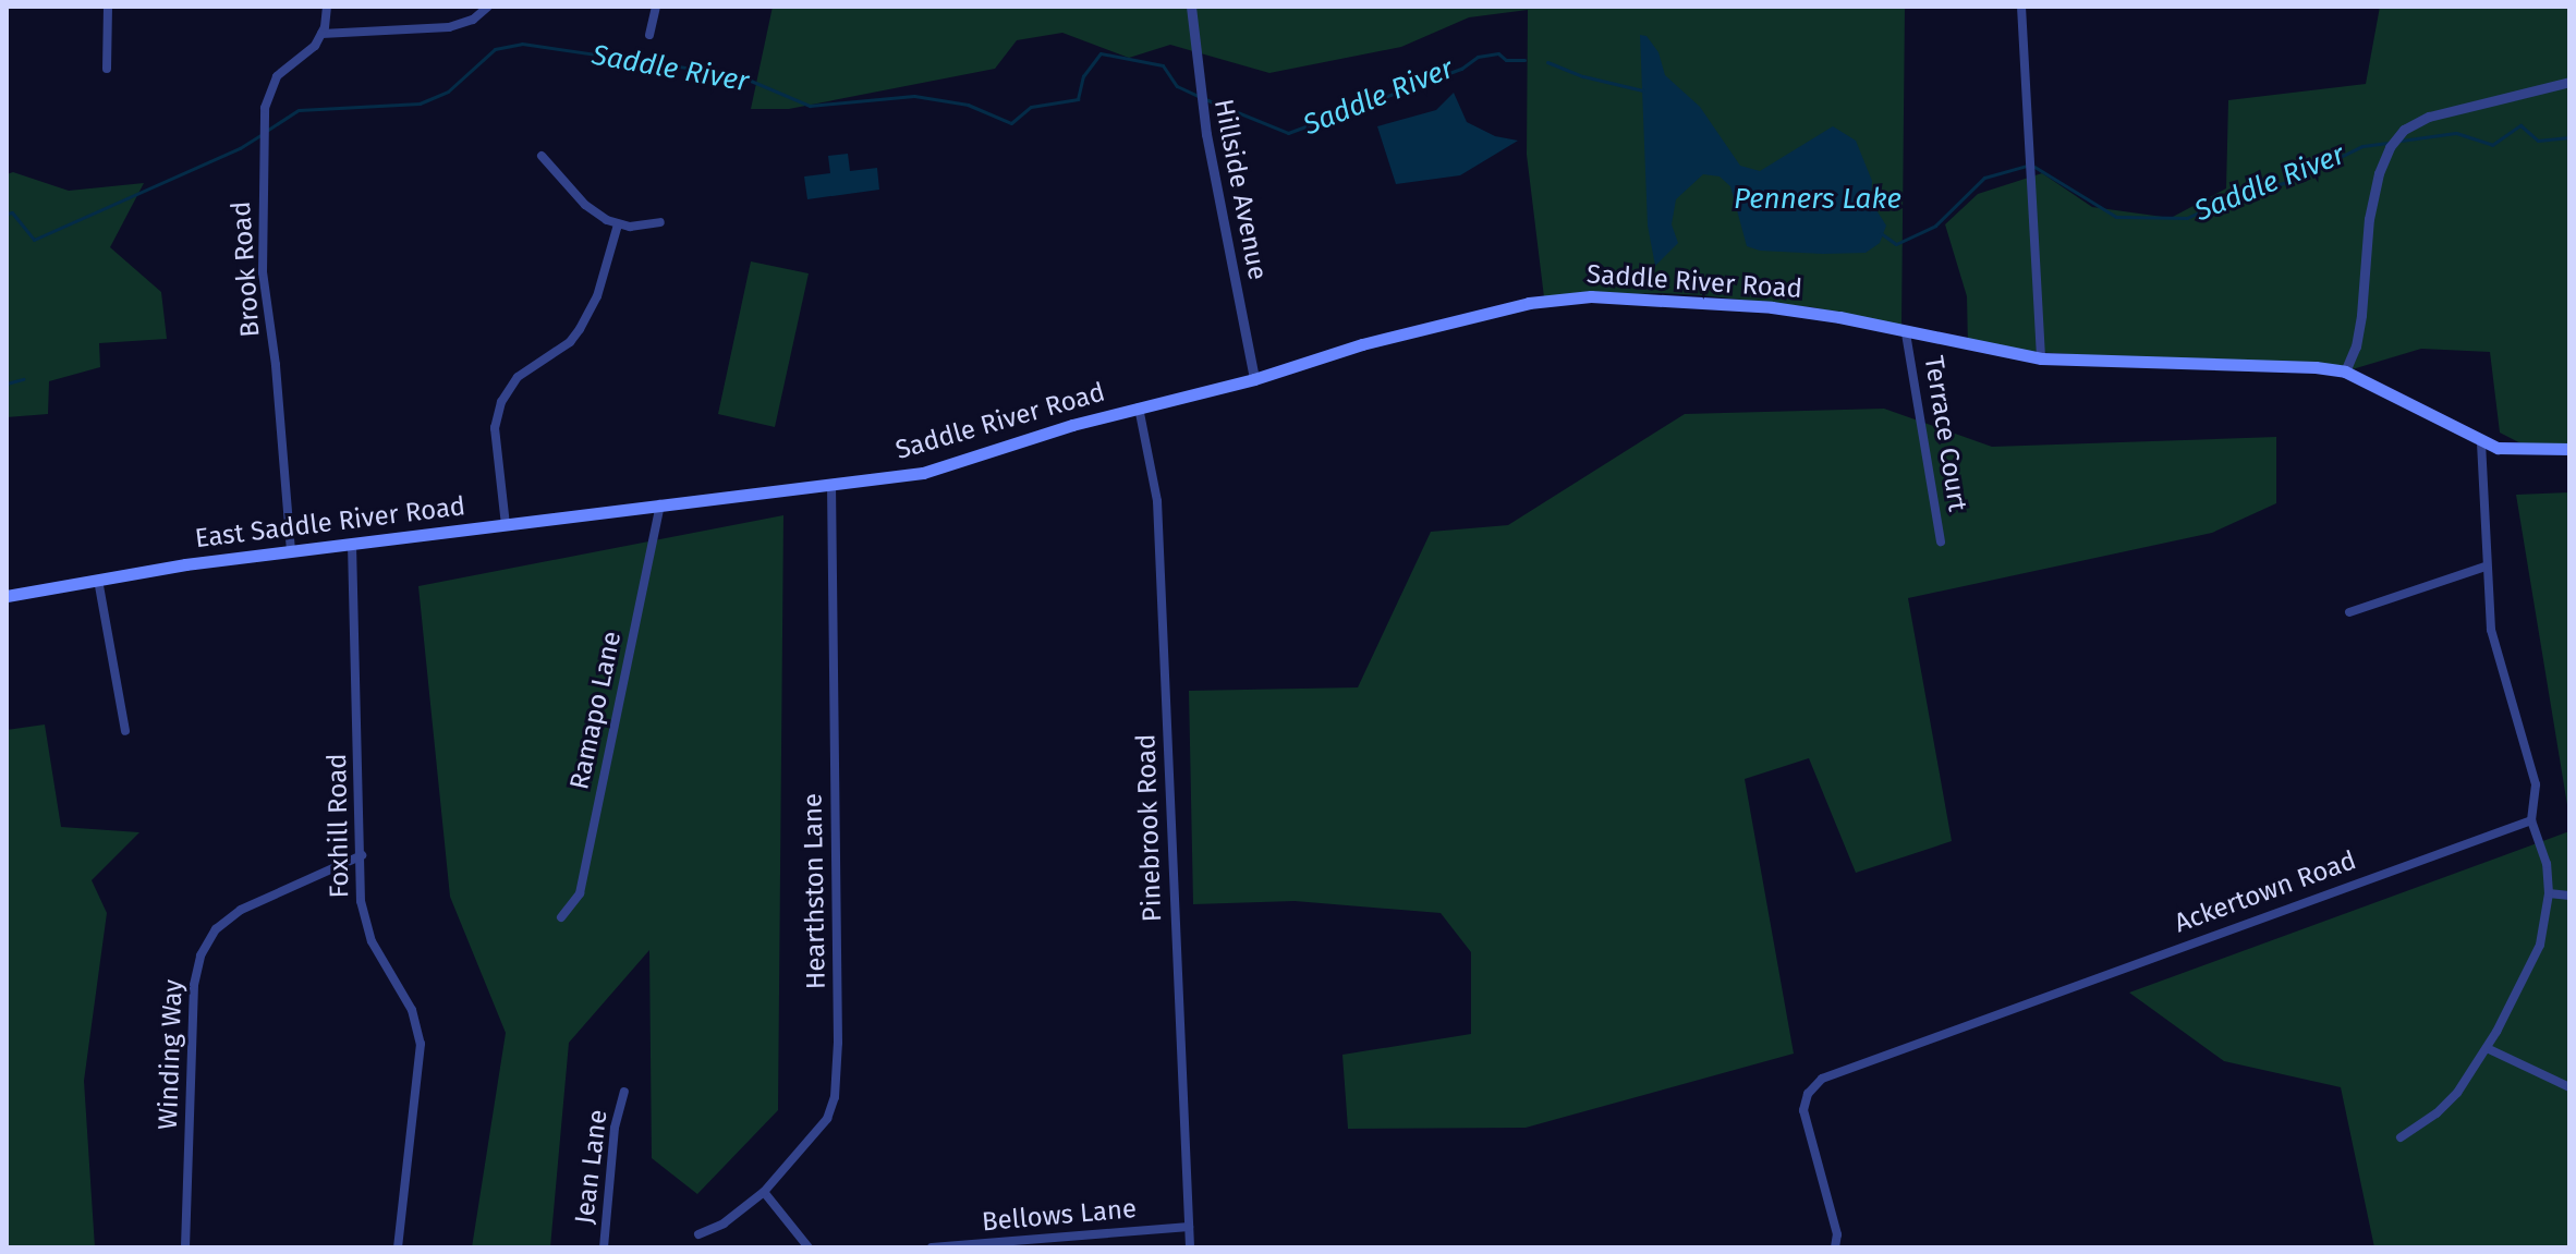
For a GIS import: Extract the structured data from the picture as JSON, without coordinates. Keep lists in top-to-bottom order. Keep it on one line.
{"streets":{"main road":["Saddle River Road","East Saddle River Road"],"street":["Hillside Avenue","Brook Road","Terrace Court","Ramapo Lane","Foxhill Road","Pinebrook Road","Hearthston Lane","Ackertown Road","Winding Way","Jean Lane","Bellows Lane"]},"crossings":[["Hillside Avenue","Saddle River Road"],["Brook Road","East Saddle River Road"],["Saddle River Road","Terrace Court"],["Saddle River Road","East Saddle River Road"],["Saddle River Road","Ramapo Lane"],["Saddle River Road","Pinebrook Road"],["Saddle River Road","Hearthston Lane"],["East Saddle River Road","Ramapo Lane"],["East Saddle River Road","Foxhill Road"],["Foxhill Road","Winding Way"],["Pinebrook Road","Bellows Lane"]],"water":["Saddle River","Penners Lake"]}
